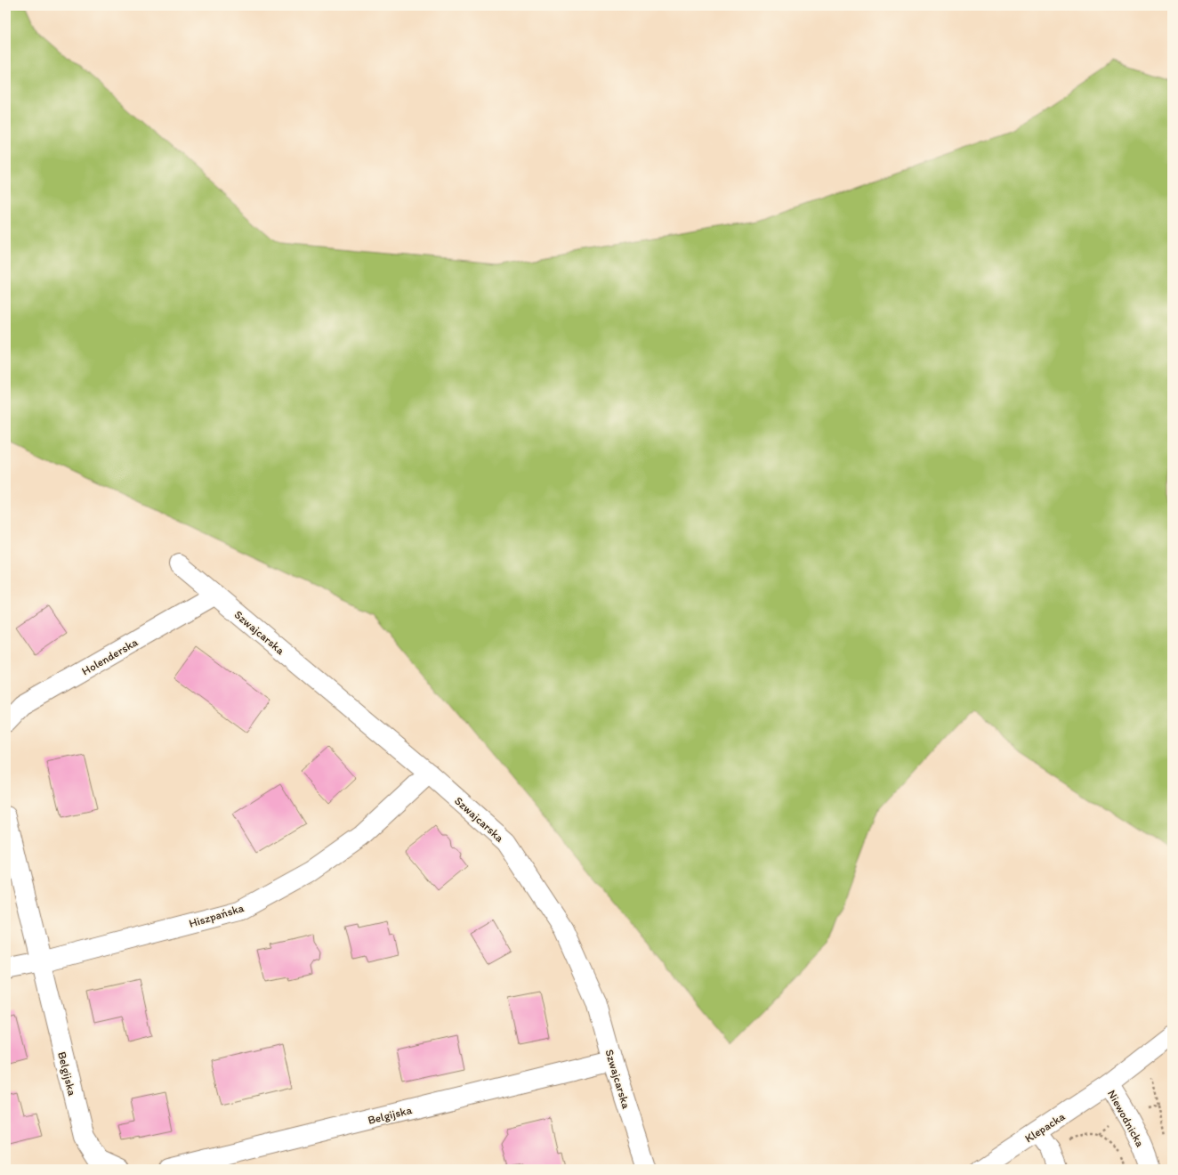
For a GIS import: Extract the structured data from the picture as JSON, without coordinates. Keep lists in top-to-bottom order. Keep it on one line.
{"streets":{"street":["Szwajcarska","Holenderska","Hiszpańska","Belgijska","Niewodnicka","Klepacka"]},"crossings":[["Szwajcarska","Holenderska"],["Szwajcarska","Hiszpańska"],["Szwajcarska","Belgijska"],["Hiszpańska","Belgijska"],["Niewodnicka","Klepacka"]]}
